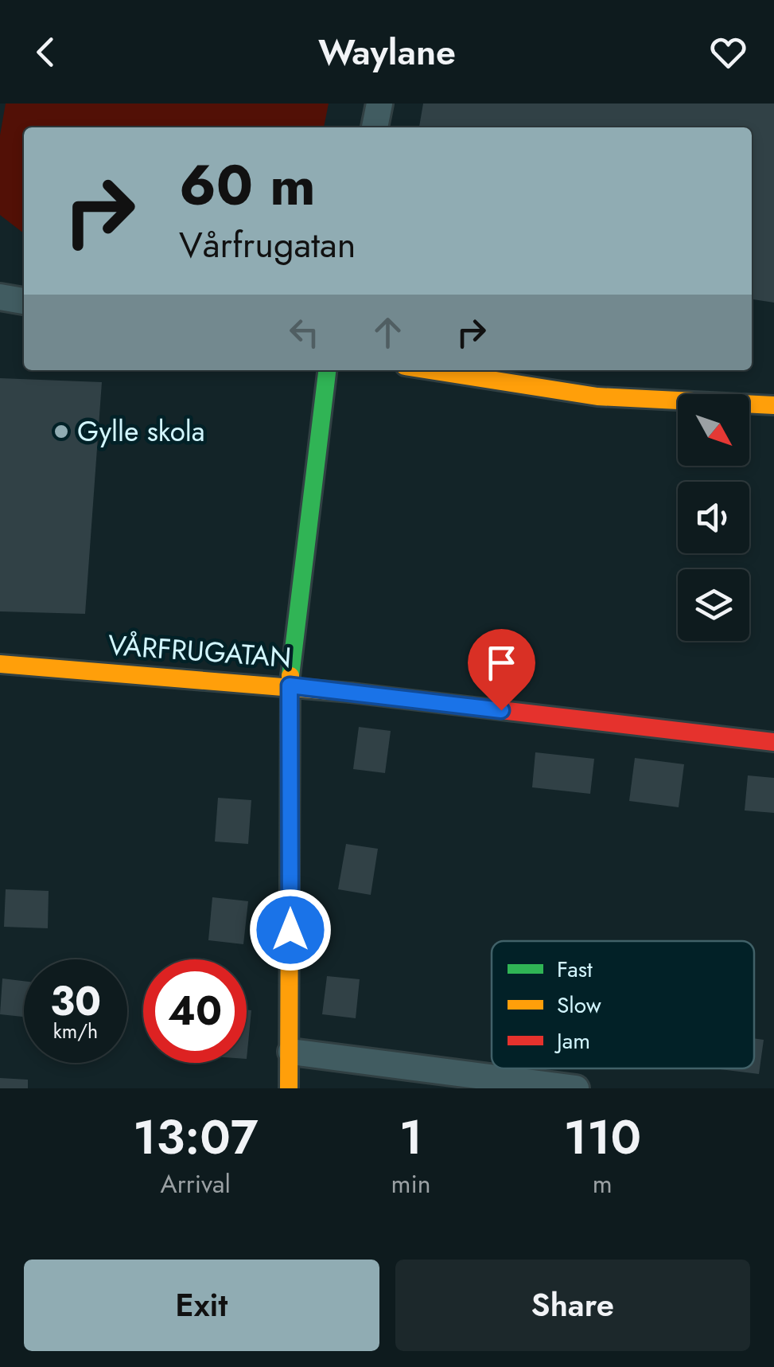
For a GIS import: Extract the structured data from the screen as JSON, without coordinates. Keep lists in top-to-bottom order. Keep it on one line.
{"streets":{"street":["VÅRFRUGATAN"]},"places":["Gylle skola"],"legend":["Fast","Slow","Jam"],"north":"bottom right","page":{"header":"Waylane","turn":["60 m","Vårfrugatan"],"speed":"30 km/h","limit":"40","eta":["13:07","Arrival","1","min","110","m"],"buttons":["Exit","Share"]}}
